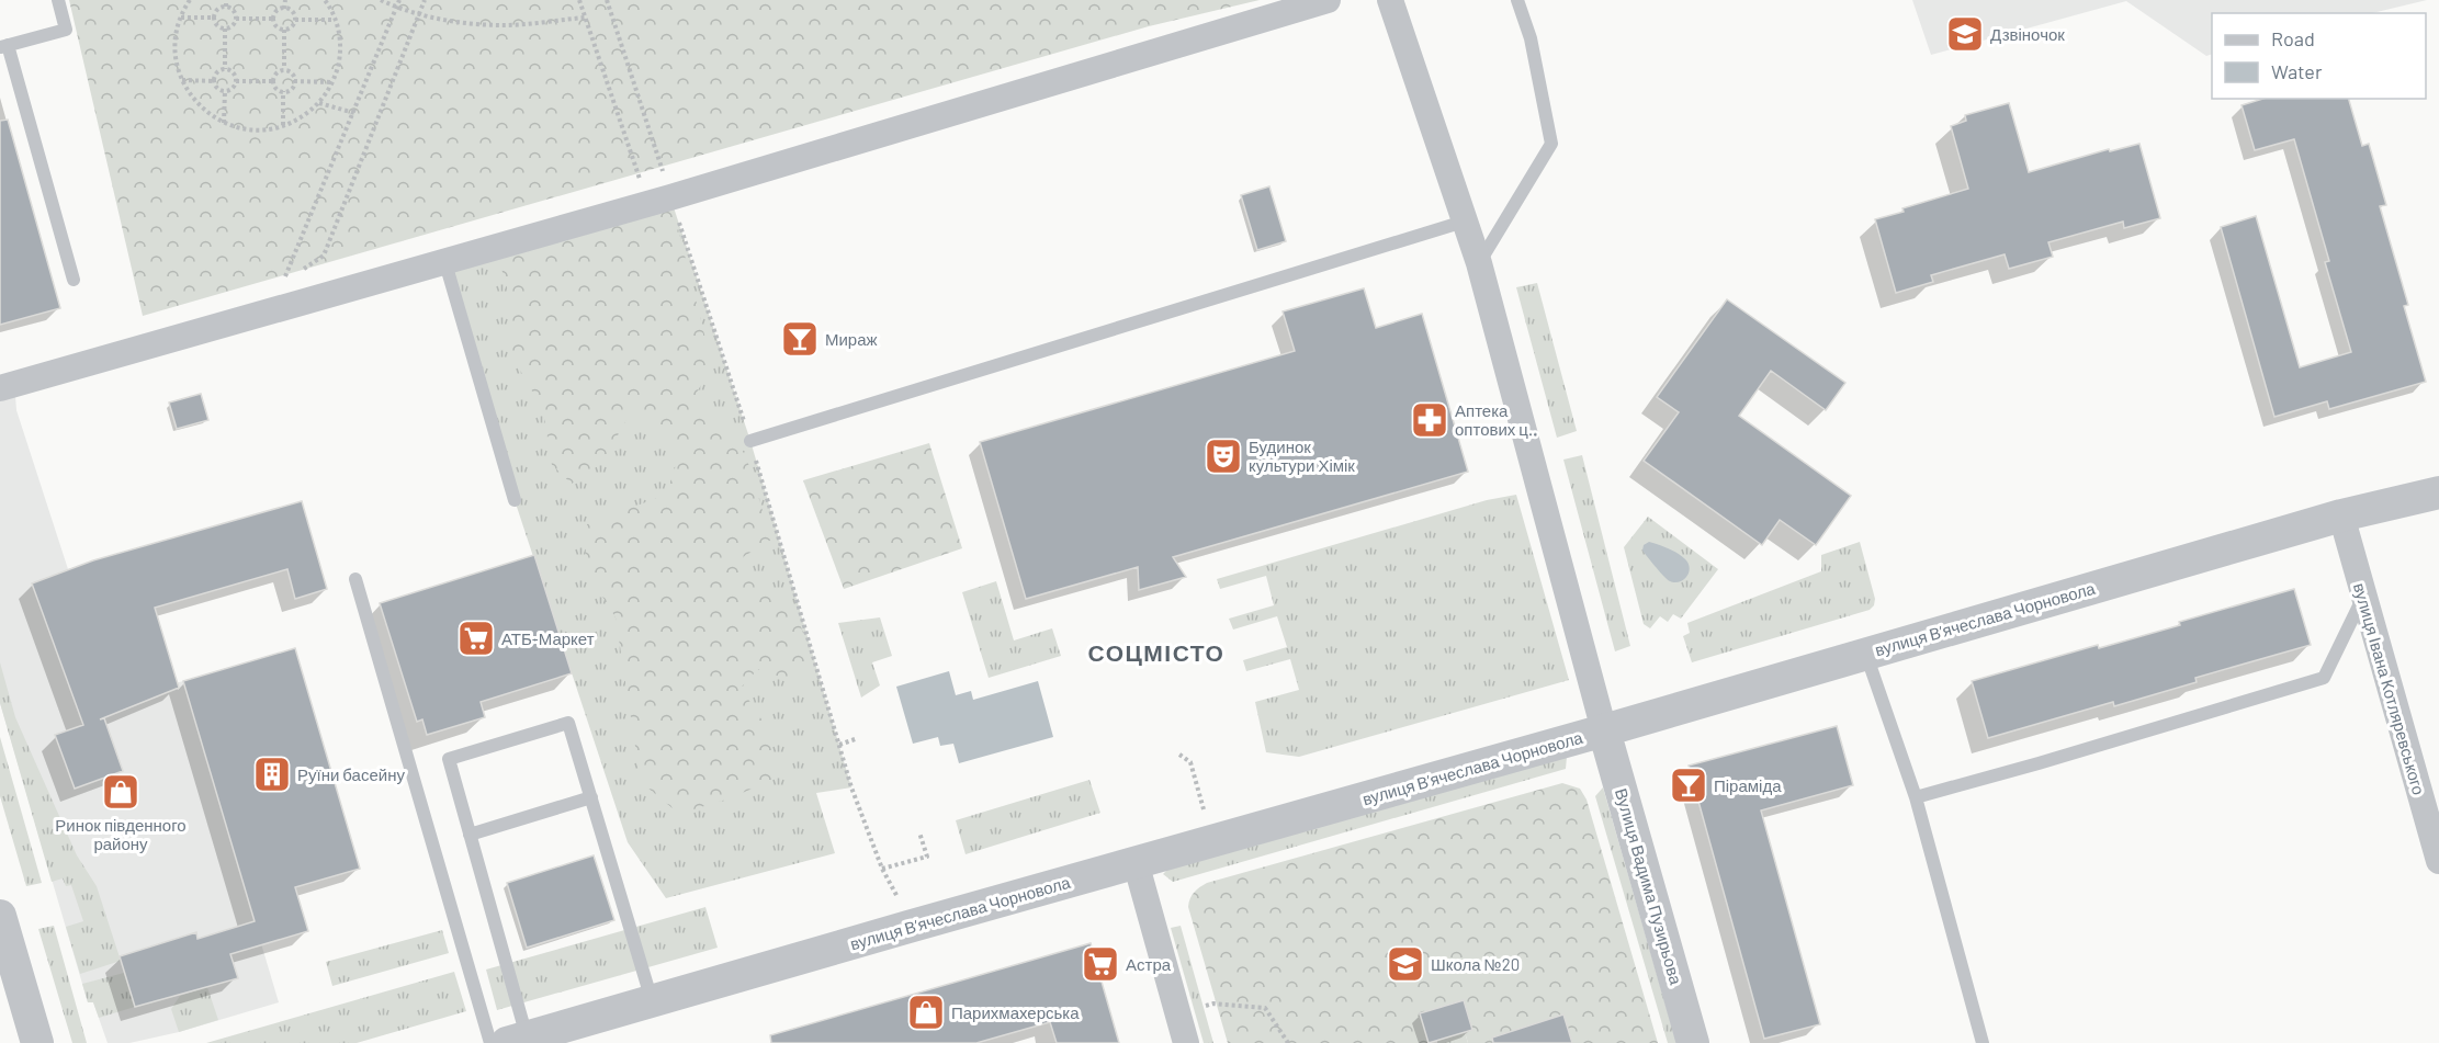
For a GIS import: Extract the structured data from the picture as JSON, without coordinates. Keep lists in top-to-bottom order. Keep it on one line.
{"streets":{"street":["вулиця Вʼячеслава Чорновола","вулиця Івана Котляревського","Вулиця Вадима Пузирьова"]},"crossings":[["вулиця Вʼячеслава Чорновола","вулиця Івана Котляревського"],["вулиця Вʼячеслава Чорновола","Вулиця Вадима Пузирьова"]],"districts":["СОЦМІСТО"],"places":{"school or university":["Дзвіночок","Школа №20"],"bar":["Мираж","Піраміда"],"pharmacy":["Аптека оптових ц‥"],"theatre":["Будинок культури Хімік"],"supermarket":["АТБ-Маркет","Астра"],"building":["Руїни басейну"],"shop":["Ринок південного району","Парихмахерська"]},"legend":["Road","Water"]}
